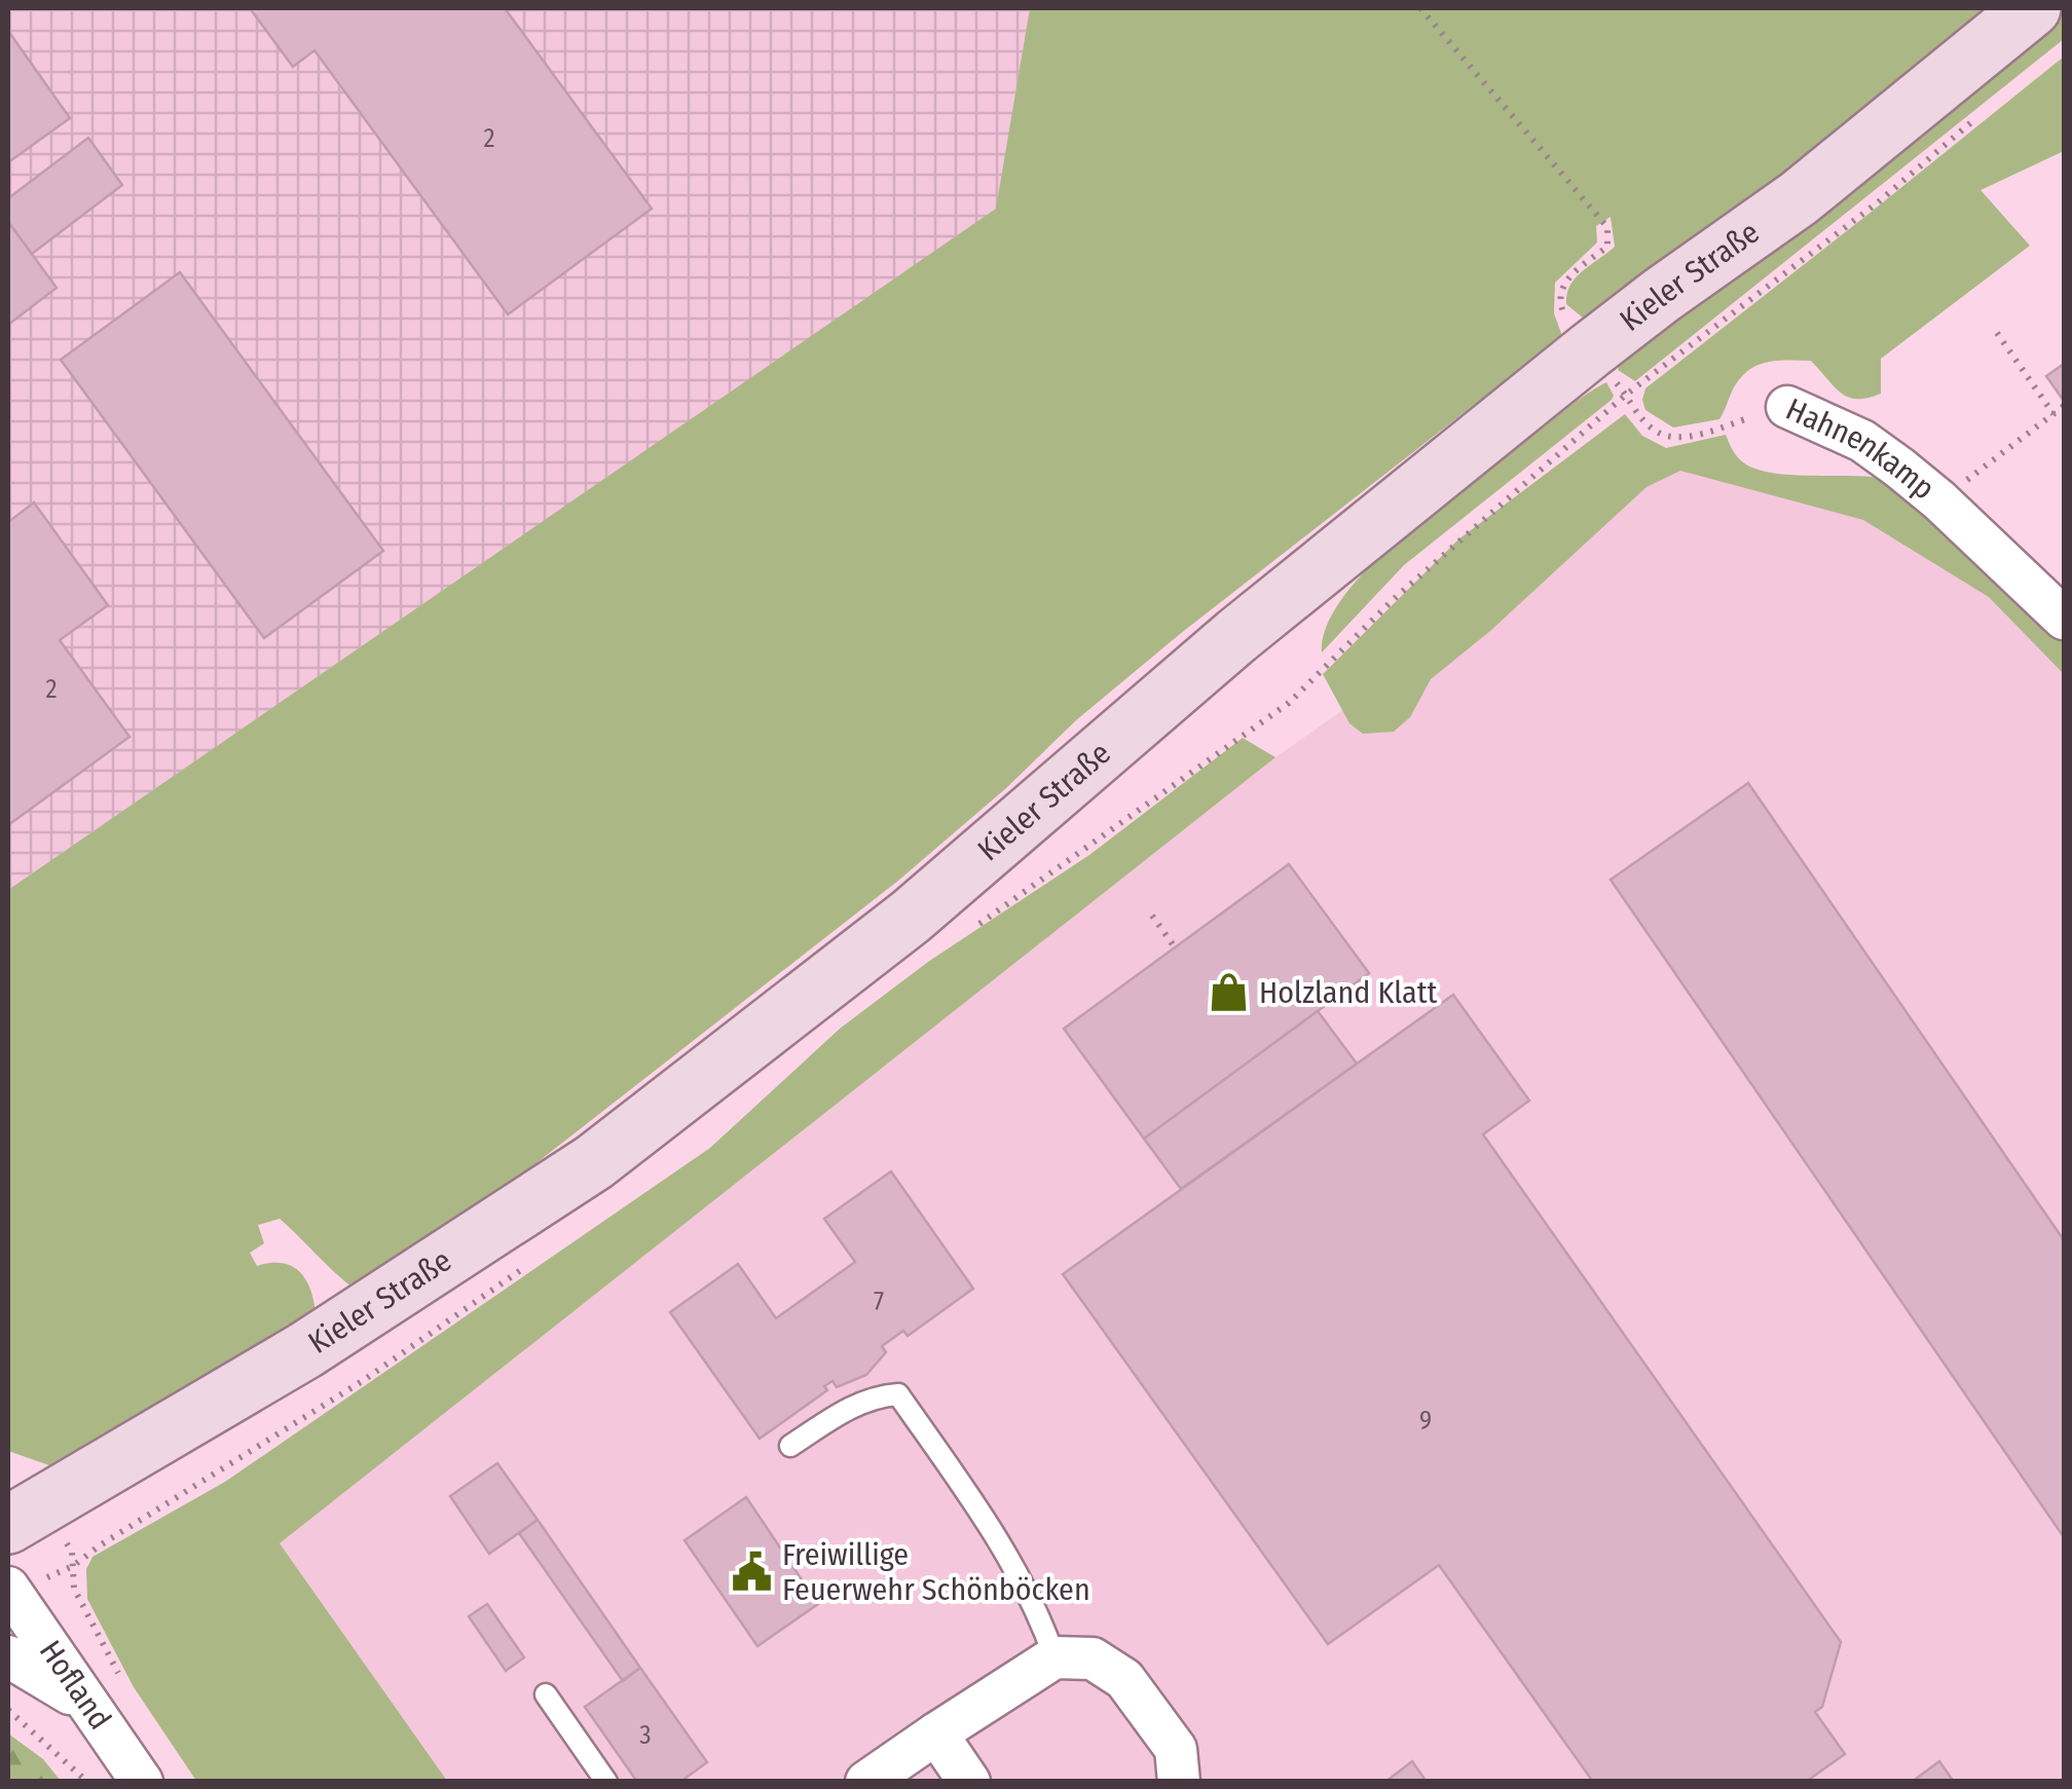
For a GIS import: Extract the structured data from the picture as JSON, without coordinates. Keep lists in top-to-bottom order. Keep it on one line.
{"streets":{"main road":["Kieler Straße"],"street":["Hahnenkamp","Hofland"]},"crossings":[["Kieler Straße","Hahnenkamp"]],"places":{"shop":["Holzland Klatt"],"public building":["Freiwillige Feuerwehr Schönböcken"]},"house_numbers":["2","2","7","9","3"]}
